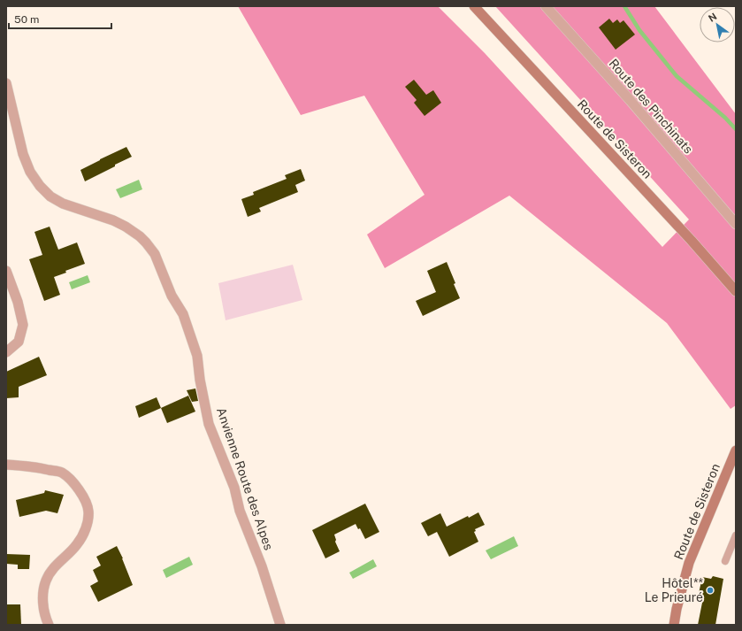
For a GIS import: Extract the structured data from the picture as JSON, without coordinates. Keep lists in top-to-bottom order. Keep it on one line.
{"streets":{"main road":["Route de Sisteron"],"street":["Route des Pinchinats","Anvienne Route des Alpes"]},"places":["Hôtel** Le Prieuré"],"scale_bar":"50 m","north":"top left"}
